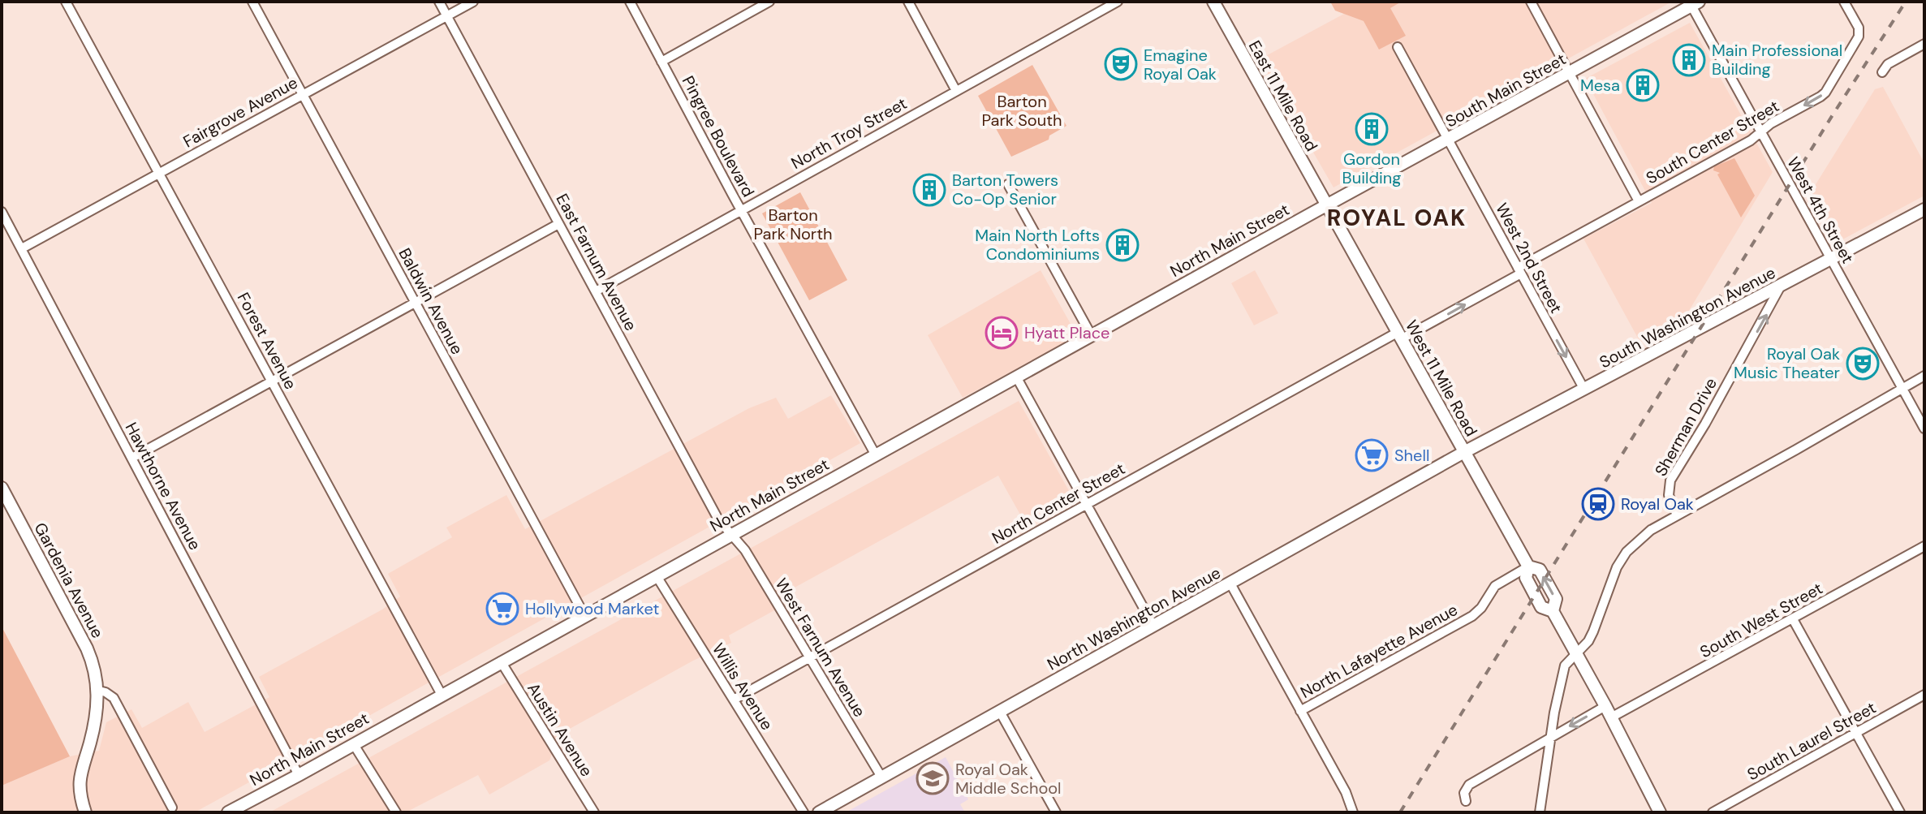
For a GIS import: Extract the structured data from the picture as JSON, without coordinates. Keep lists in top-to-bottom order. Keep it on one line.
{"streets":{"main road":["South Main Street","East 11 Mile Road","North Main Street","South Washington Avenue","West 11 Mile Road","Gardenia Avenue","North Washington Avenue"],"street":["Fairgrove Avenue","North Troy Street","Pingree Boulevard","South Center Street","West 4th Street","West 2nd Street","East Farnum Avenue","Baldwin Avenue","Forest Avenue","Sherman Drive","Hawthorne Avenue","North Center Street","South West Street","West Farnum Avenue","North Lafayette Avenue","Willis Avenue","Austin Avenue","South Laurel Street"]},"crossings":[["South Main Street","East 11 Mile Road"],["South Main Street","West 4th Street"],["South Main Street","North Main Street"],["South Main Street","West 2nd Street"],["South Main Street","West 11 Mile Road"],["East 11 Mile Road","North Main Street"],["East 11 Mile Road","West 11 Mile Road"],["Fairgrove Avenue","East Farnum Avenue"],["Fairgrove Avenue","Baldwin Avenue"],["Fairgrove Avenue","Forest Avenue"],["Fairgrove Avenue","Hawthorne Avenue"],["North Troy Street","Pingree Boulevard"],["North Troy Street","East Farnum Avenue"],["Pingree Boulevard","North Main Street"],["South Center Street","West 4th Street"],["South Center Street","West 2nd Street"],["South Center Street","West 11 Mile Road"],["South Center Street","North Center Street"],["West 4th Street","South Washington Avenue"],["North Main Street","East Farnum Avenue"],["North Main Street","Baldwin Avenue"],["North Main Street","Forest Avenue"],["North Main Street","West 11 Mile Road"],["North Main Street","Hawthorne Avenue"],["North Main Street","West Farnum Avenue"],["North Main Street","Willis Avenue"],["North Main Street","Austin Avenue"],["West 2nd Street","South Washington Avenue"],["East Farnum Avenue","West Farnum Avenue"],["South Washington Avenue","West 11 Mile Road"],["South Washington Avenue","Sherman Drive"],["South Washington Avenue","North Washington Avenue"],["West 11 Mile Road","North Center Street"],["West 11 Mile Road","North Washington Avenue"],["West 11 Mile Road","South West Street"],["West 11 Mile Road","North Lafayette Avenue"],["North Center Street","West Farnum Avenue"],["North Center Street","Willis Avenue"],["North Washington Avenue","West Farnum Avenue"]],"one_way":["Sherman Drive"],"districts":["ROYAL OAK"],"parks":["Barton Park South","Barton Park North"],"places":{"building":["Main Professional Building","Mesa","Gordon Building","Barton Towers Co-Op Senior","Main North Lofts Condominiums"],"theatre":["Emagine Royal Oak","Royal Oak Music Theater"],"hotel":["Hyatt Place"],"supermarket":["Shell","Hollywood Market"],"station":["Royal Oak"],"school or university":["Royal Oak Middle School"]}}
